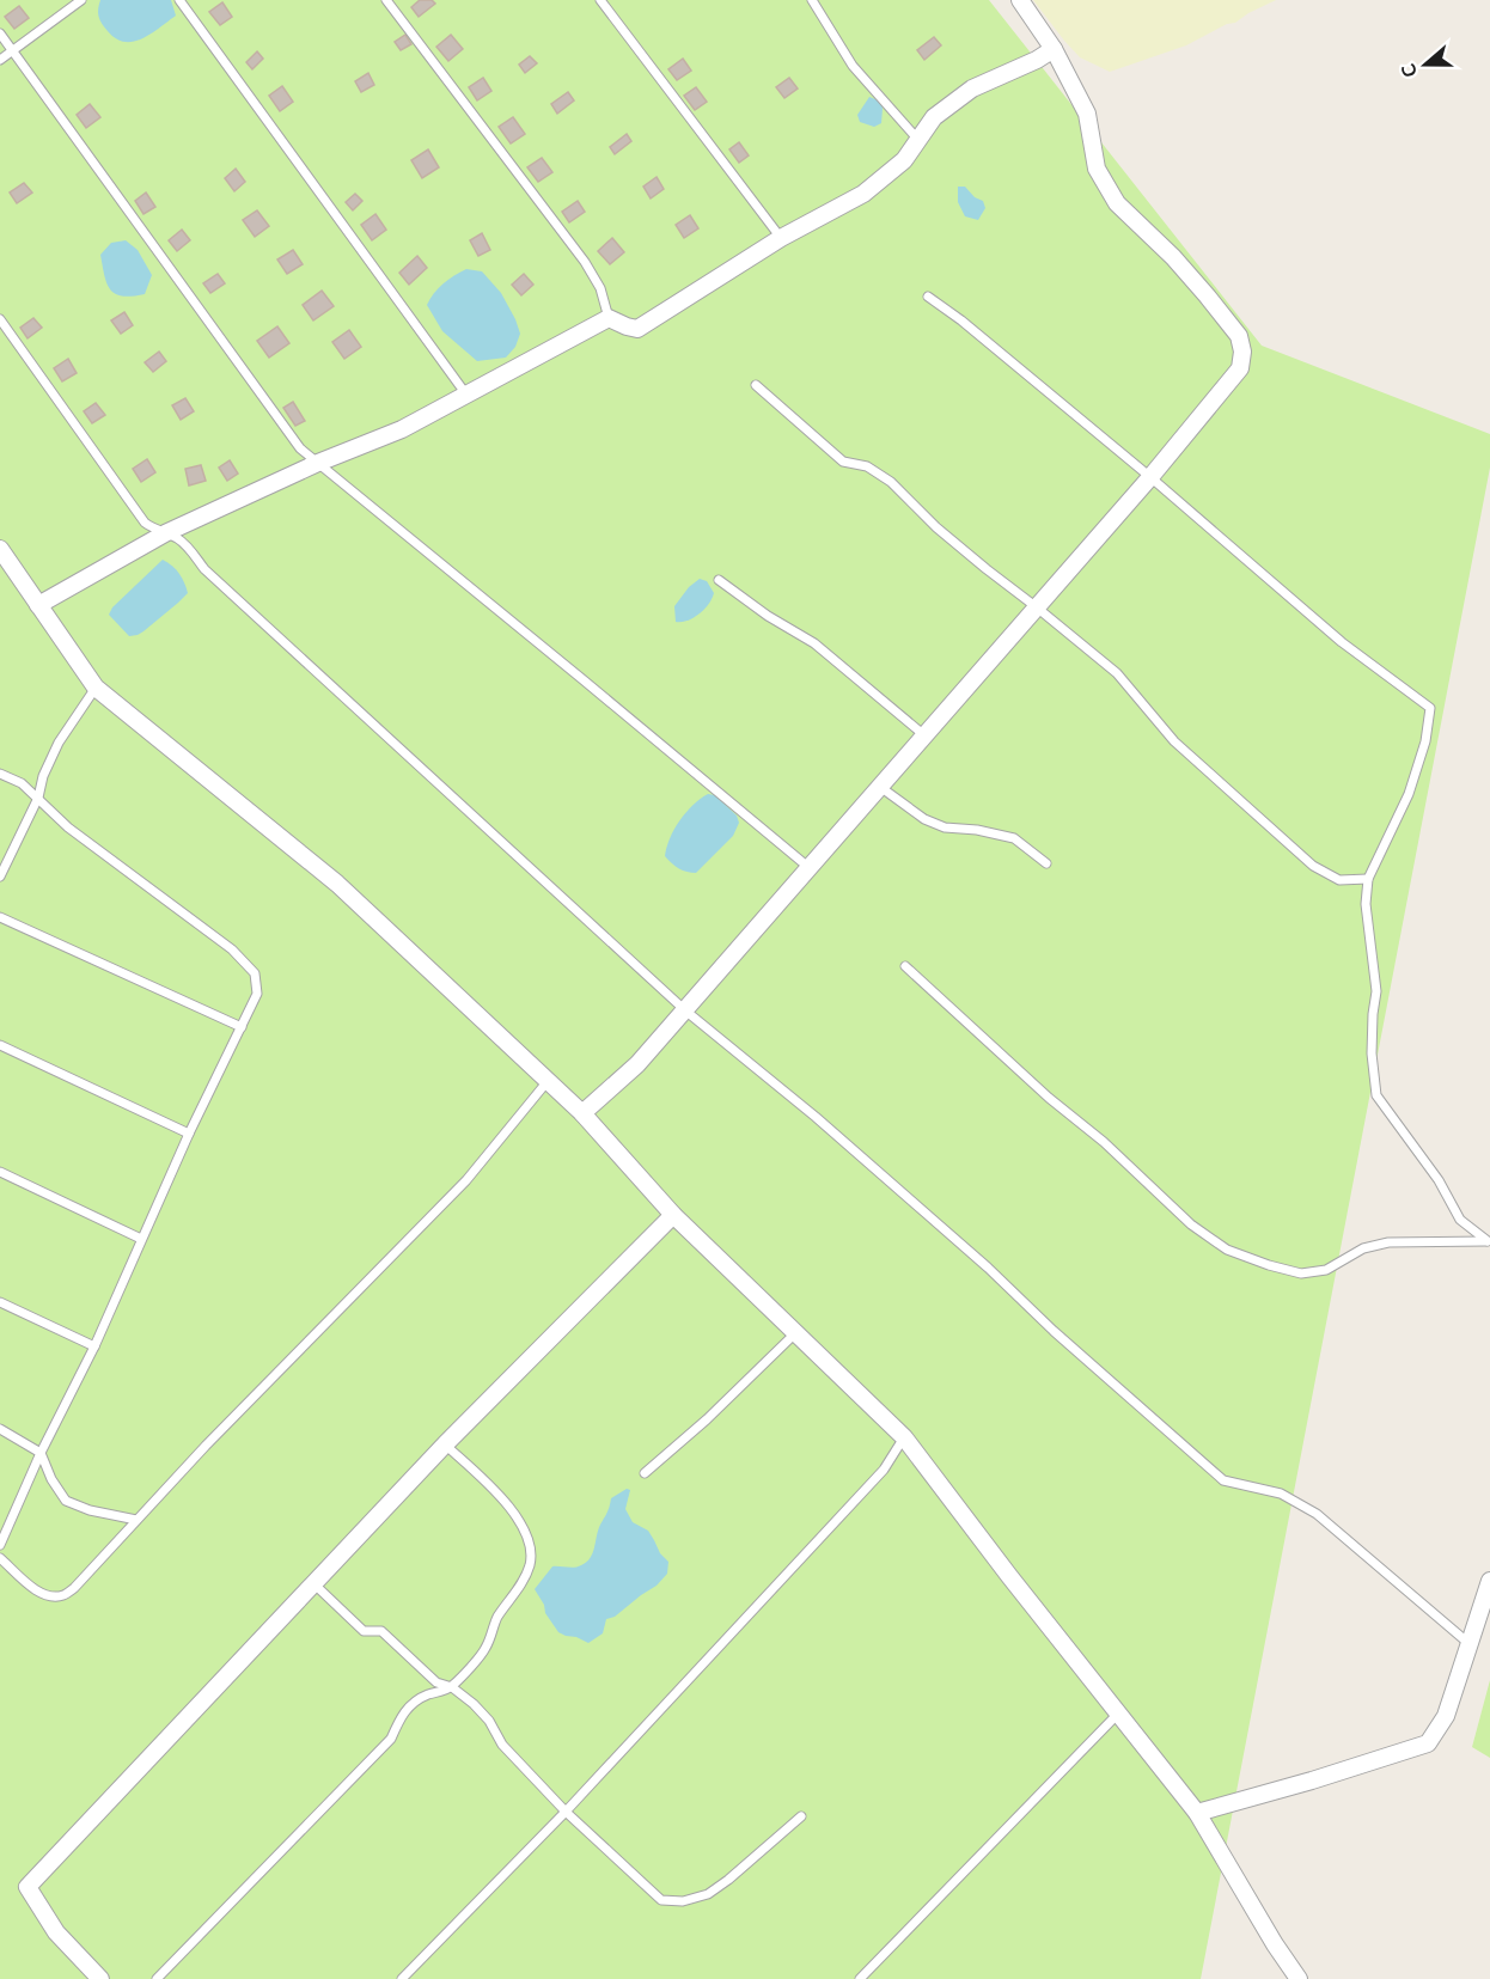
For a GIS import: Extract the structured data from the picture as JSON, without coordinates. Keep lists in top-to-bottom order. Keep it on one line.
{"north":"left"}
